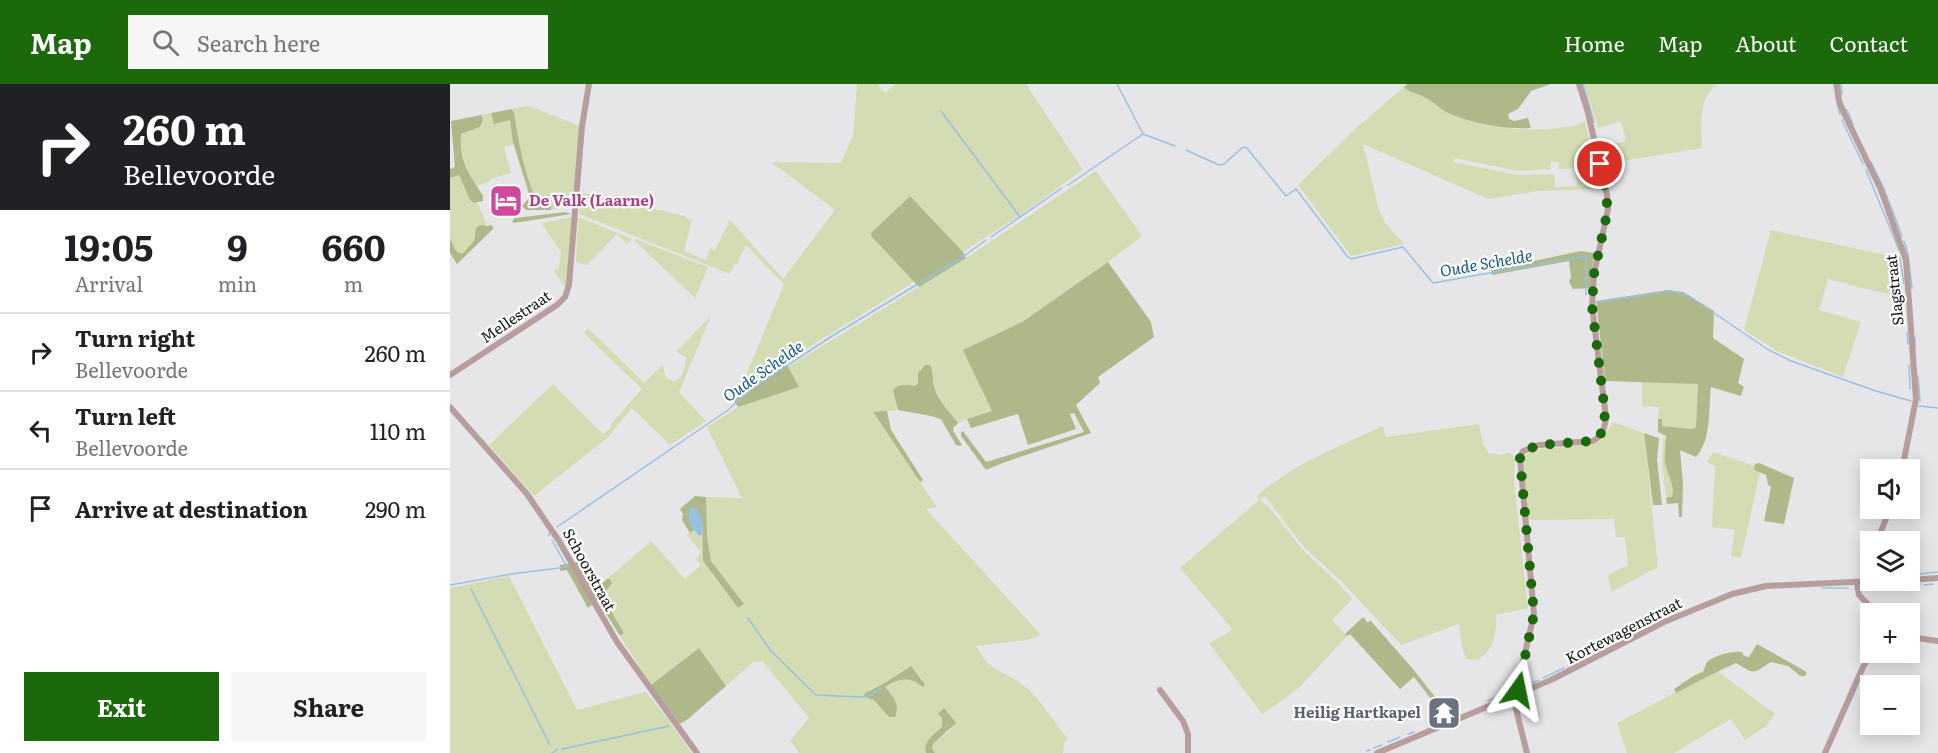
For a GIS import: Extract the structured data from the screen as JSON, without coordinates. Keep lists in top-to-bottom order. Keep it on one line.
{"streets":{"street":["Slagstraat","Mellestraat","Schoorstraat","Kortewagenstraat"]},"water":["Oude Schelde"],"places":{"hotel":["De Valk (Laarne)"],"temple":["Heilig Hartkapel"]},"page":{"header":"Map","search":"Search here","nav":["Home","Map","About","Contact"],"turn":["260 m","Bellevoorde"],"eta":["19:05","Arrival","9","min","660","m"],"list":[{"name":"Turn right","note":"Bellevoorde","value":"260 m"},{"name":"Turn left","note":"Bellevoorde","value":"110 m"},{"name":"Arrive at destination","value":"290 m"}],"map_buttons":["+","−"],"buttons":["Exit","Share"]}}
